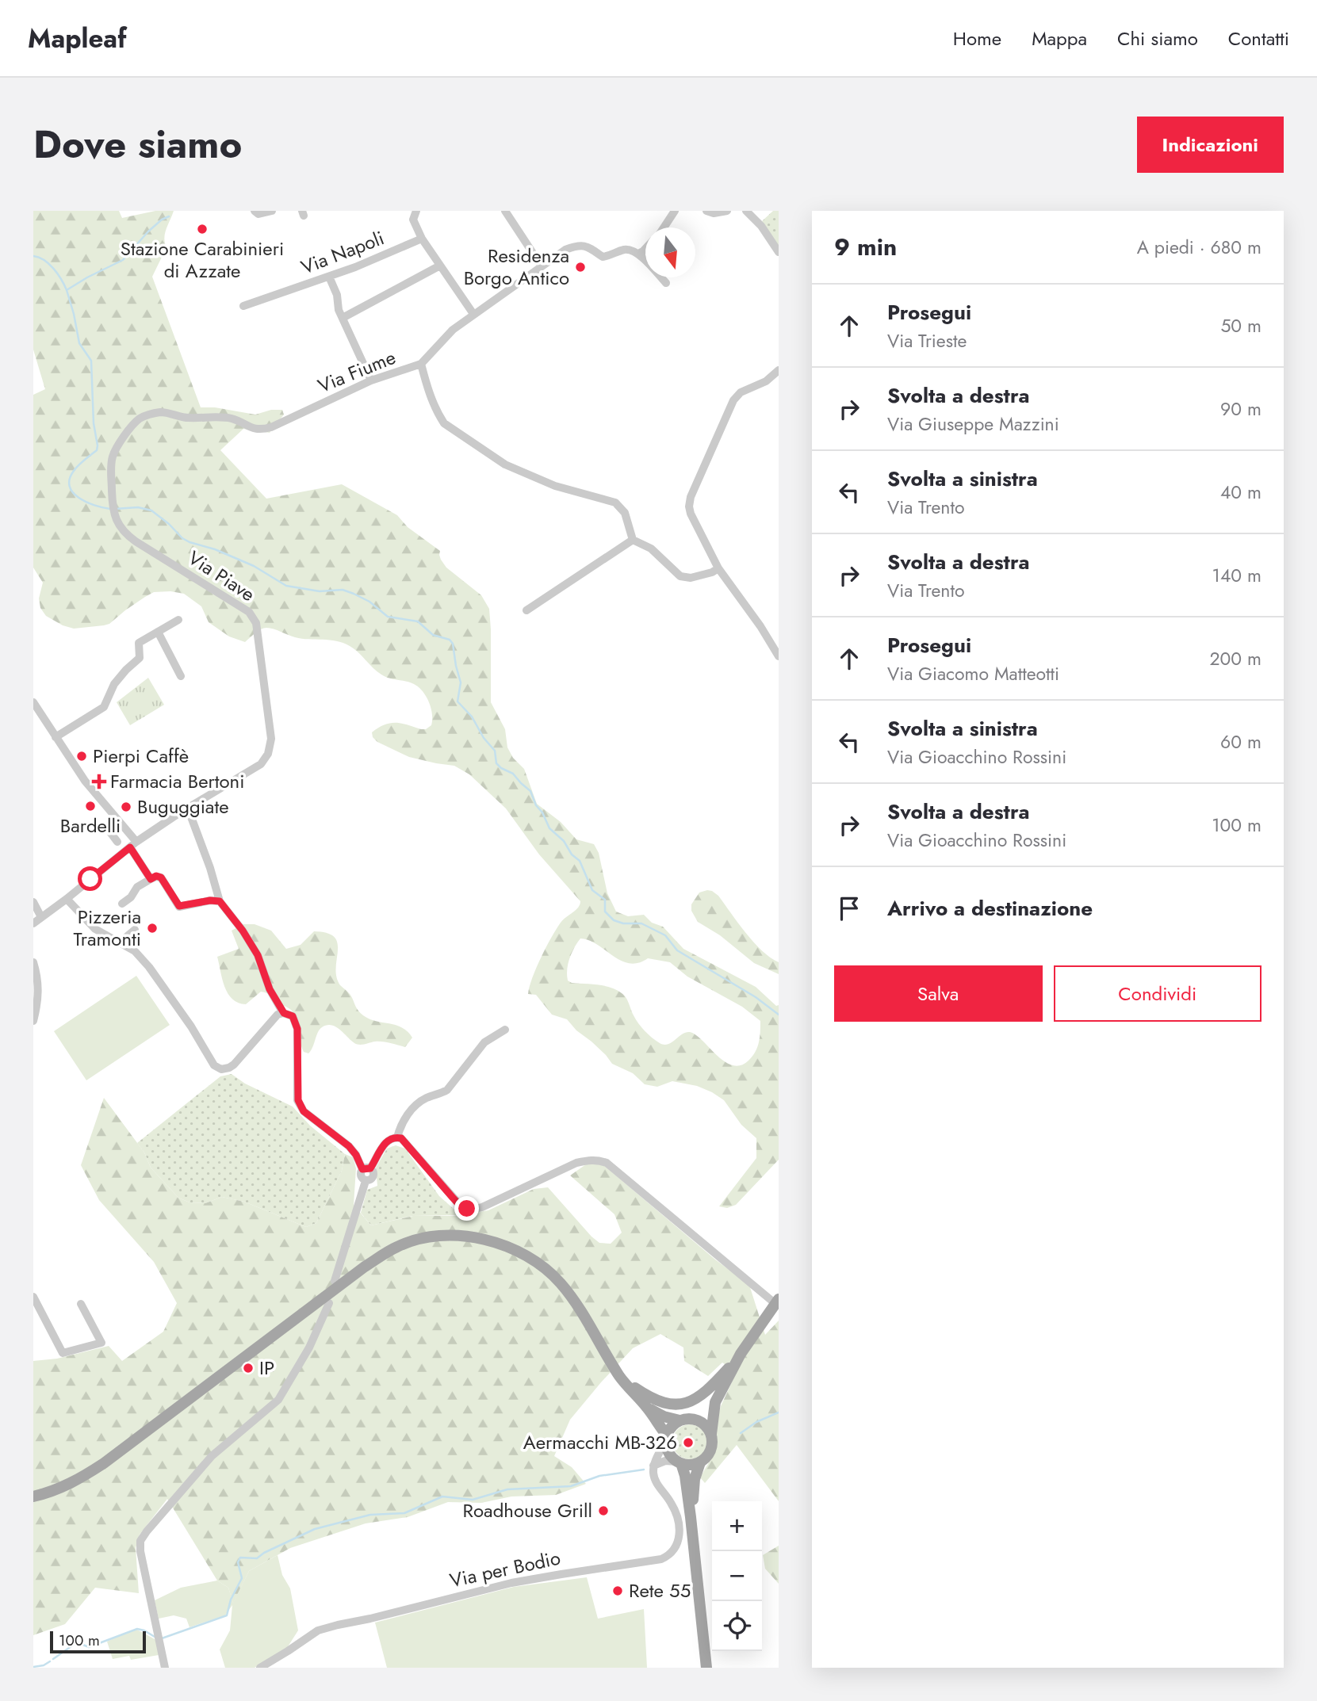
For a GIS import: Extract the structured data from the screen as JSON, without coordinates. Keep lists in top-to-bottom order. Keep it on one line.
{"streets":{"street":["Via Napoli","Via Fiume","Via Piave","Via per Bodio"]},"crossings":[["Via Fiume","Via Piave"]],"places":{"other":["Stazione Carabinieri di Azzate","Residenza Borgo Antico","Pierpi Caffè","Bardelli","Buguggiate","Pizzeria Tramonti","IP","Aermacchi MB-326","Roadhouse Grill","Rete 55"],"health":["Farmacia Bertoni"]},"scale_bar":"100 m","north":"bottom","page":{"header":"Mapleaf","nav":["Home","Mappa","Chi siamo","Contatti"],"title":"Dove siamo","buttons":["Indicazioni",["Salva","Condividi"]],"heading":["9 min","A piedi · 680 m"],"list":[["Prosegui","Via Trieste","50 m"],["Svolta a destra","Via Giuseppe Mazzini","90 m"],["Svolta a sinistra","Via Trento","40 m"],["Svolta a destra","Via Trento","140 m"],["Prosegui","Via Giacomo Matteotti","200 m"],["Svolta a sinistra","Via Gioacchino Rossini","60 m"],["Svolta a destra","Via Gioacchino Rossini","100 m"],"Arrivo a destinazione"],"map_buttons":["+","−"],"scale":"100 m"}}
